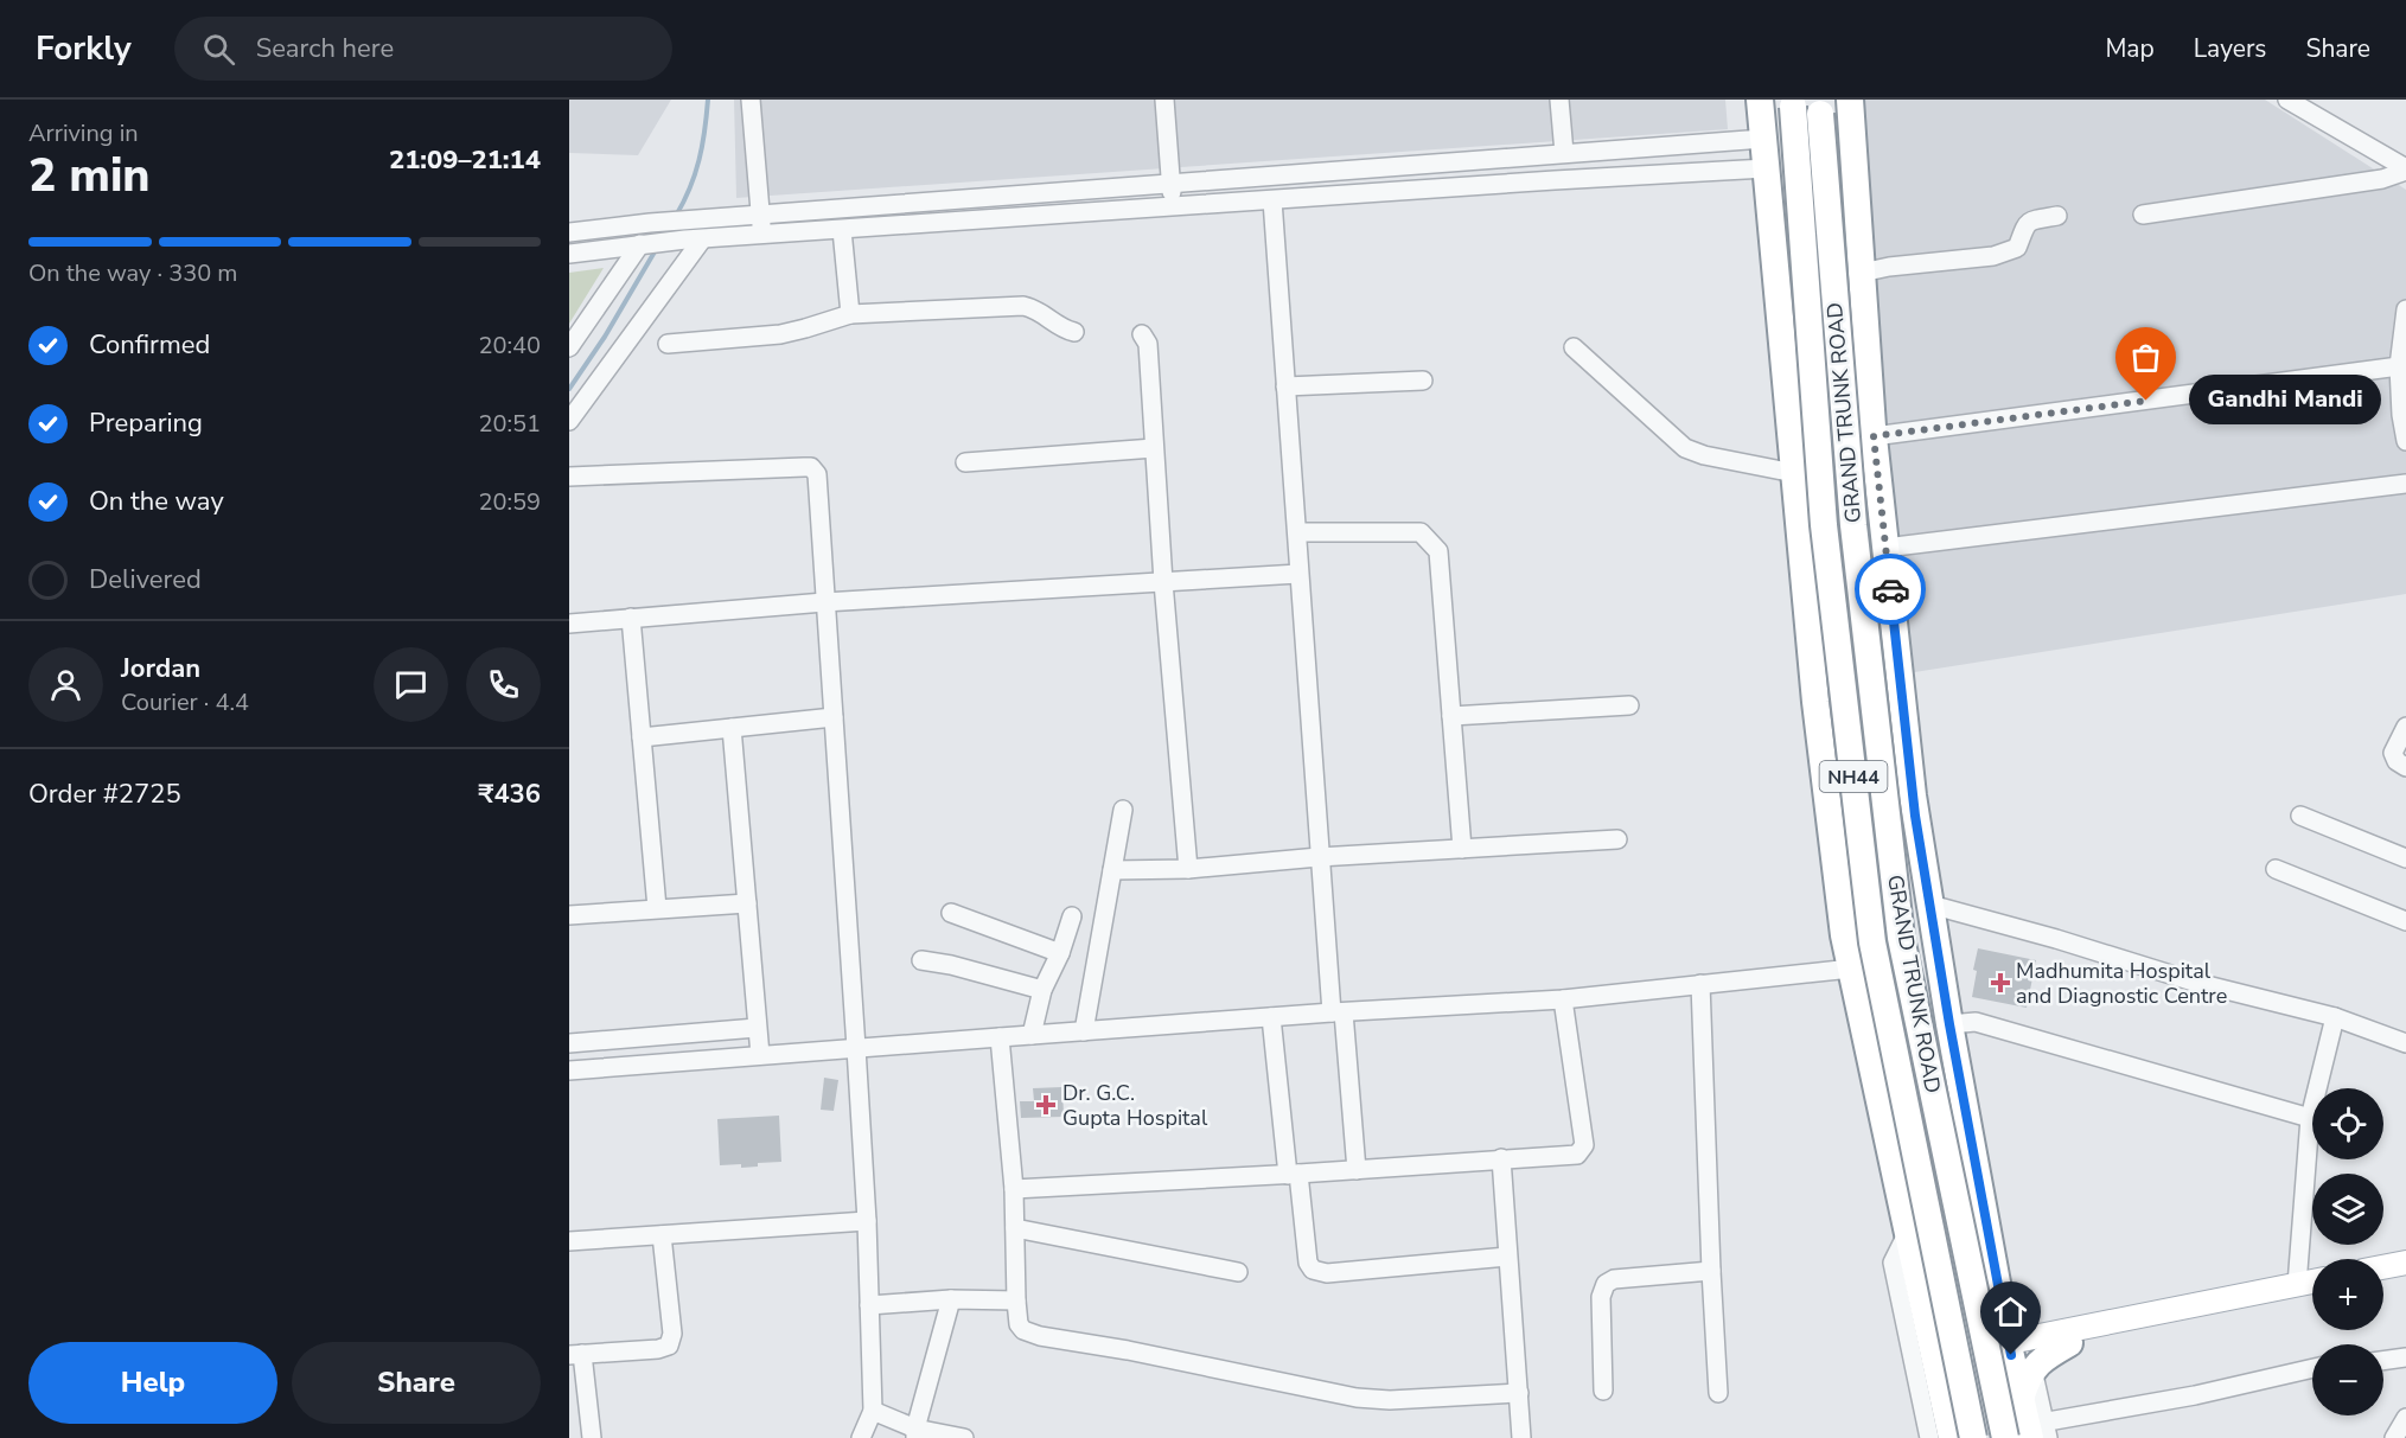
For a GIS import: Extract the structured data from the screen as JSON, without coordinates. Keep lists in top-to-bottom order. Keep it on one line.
{"streets":{"highway":["GRAND TRUNK ROAD","NH44"]},"places":{"other":["Gandhi Mandi"],"health":["Madhumita Hospital and Diagnostic Centre","Dr. G.C. Gupta Hospital"]},"page":{"header":"Forkly","search":"Search here","nav":["Map","Layers","Share"],"heading":["2 min","Arriving in","21:09–21:14"],"panel":["Jordan","Courier · 4.4","Order #2725","₹436"],"bar":"On the way · 330 m","list":[["Confirmed","20:40"],["Preparing","20:51"],["On the way","20:59"],"Delivered"],"bubble":"Gandhi Mandi","map_buttons":["+","−"],"buttons":["Help","Share"]}}
